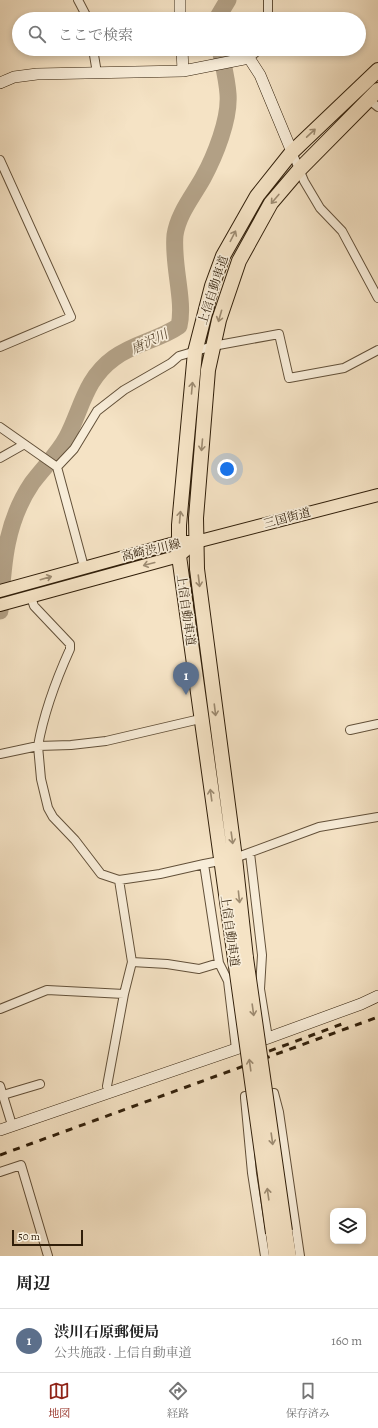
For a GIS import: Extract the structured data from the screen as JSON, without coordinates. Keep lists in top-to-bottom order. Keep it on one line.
{"streets":{"highway":["上信自動車道"],"main road":["三国街道","高崎渋川線"]},"crossings":[["上信自動車道","三国街道"],["上信自動車道","高崎渋川線"],["三国街道","高崎渋川線"]],"water":["唐沢川"],"scale_bar":"50 m","page":{"search":"ここで検索","pins":"1","scale":"50 m","heading":"周辺","list":[{"mark":"1","name":"渋川石原郵便局","note":"公共施設 · 上信自動車道","value":"160 m"}],"nav":["地図","経路","保存済み"]}}
